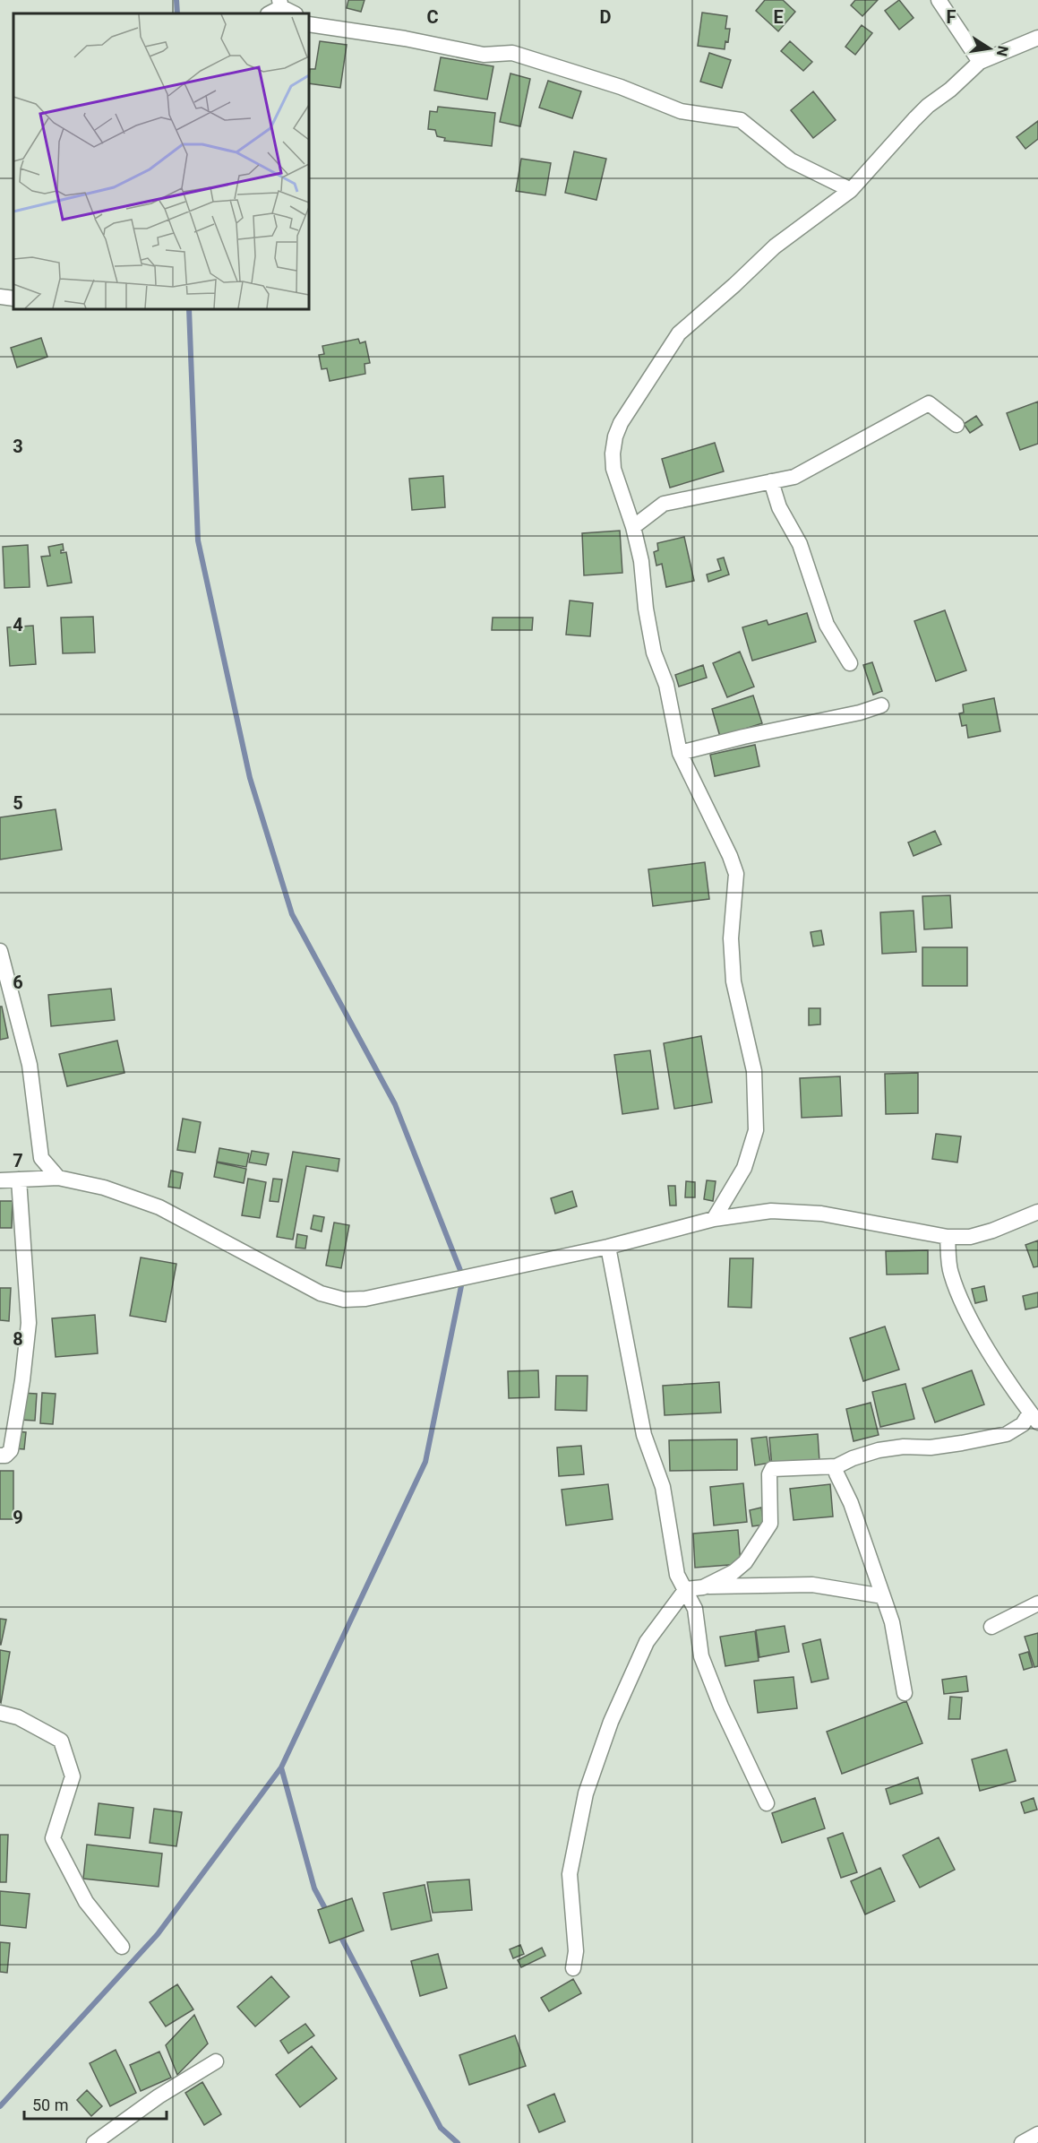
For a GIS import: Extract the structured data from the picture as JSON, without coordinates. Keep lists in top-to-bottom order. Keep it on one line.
{"scale_bar":"50 m","north":"right","grid":{"columns":["C","D","E","F"],"rows":["3","4","5","6","7","8","9"]}}
